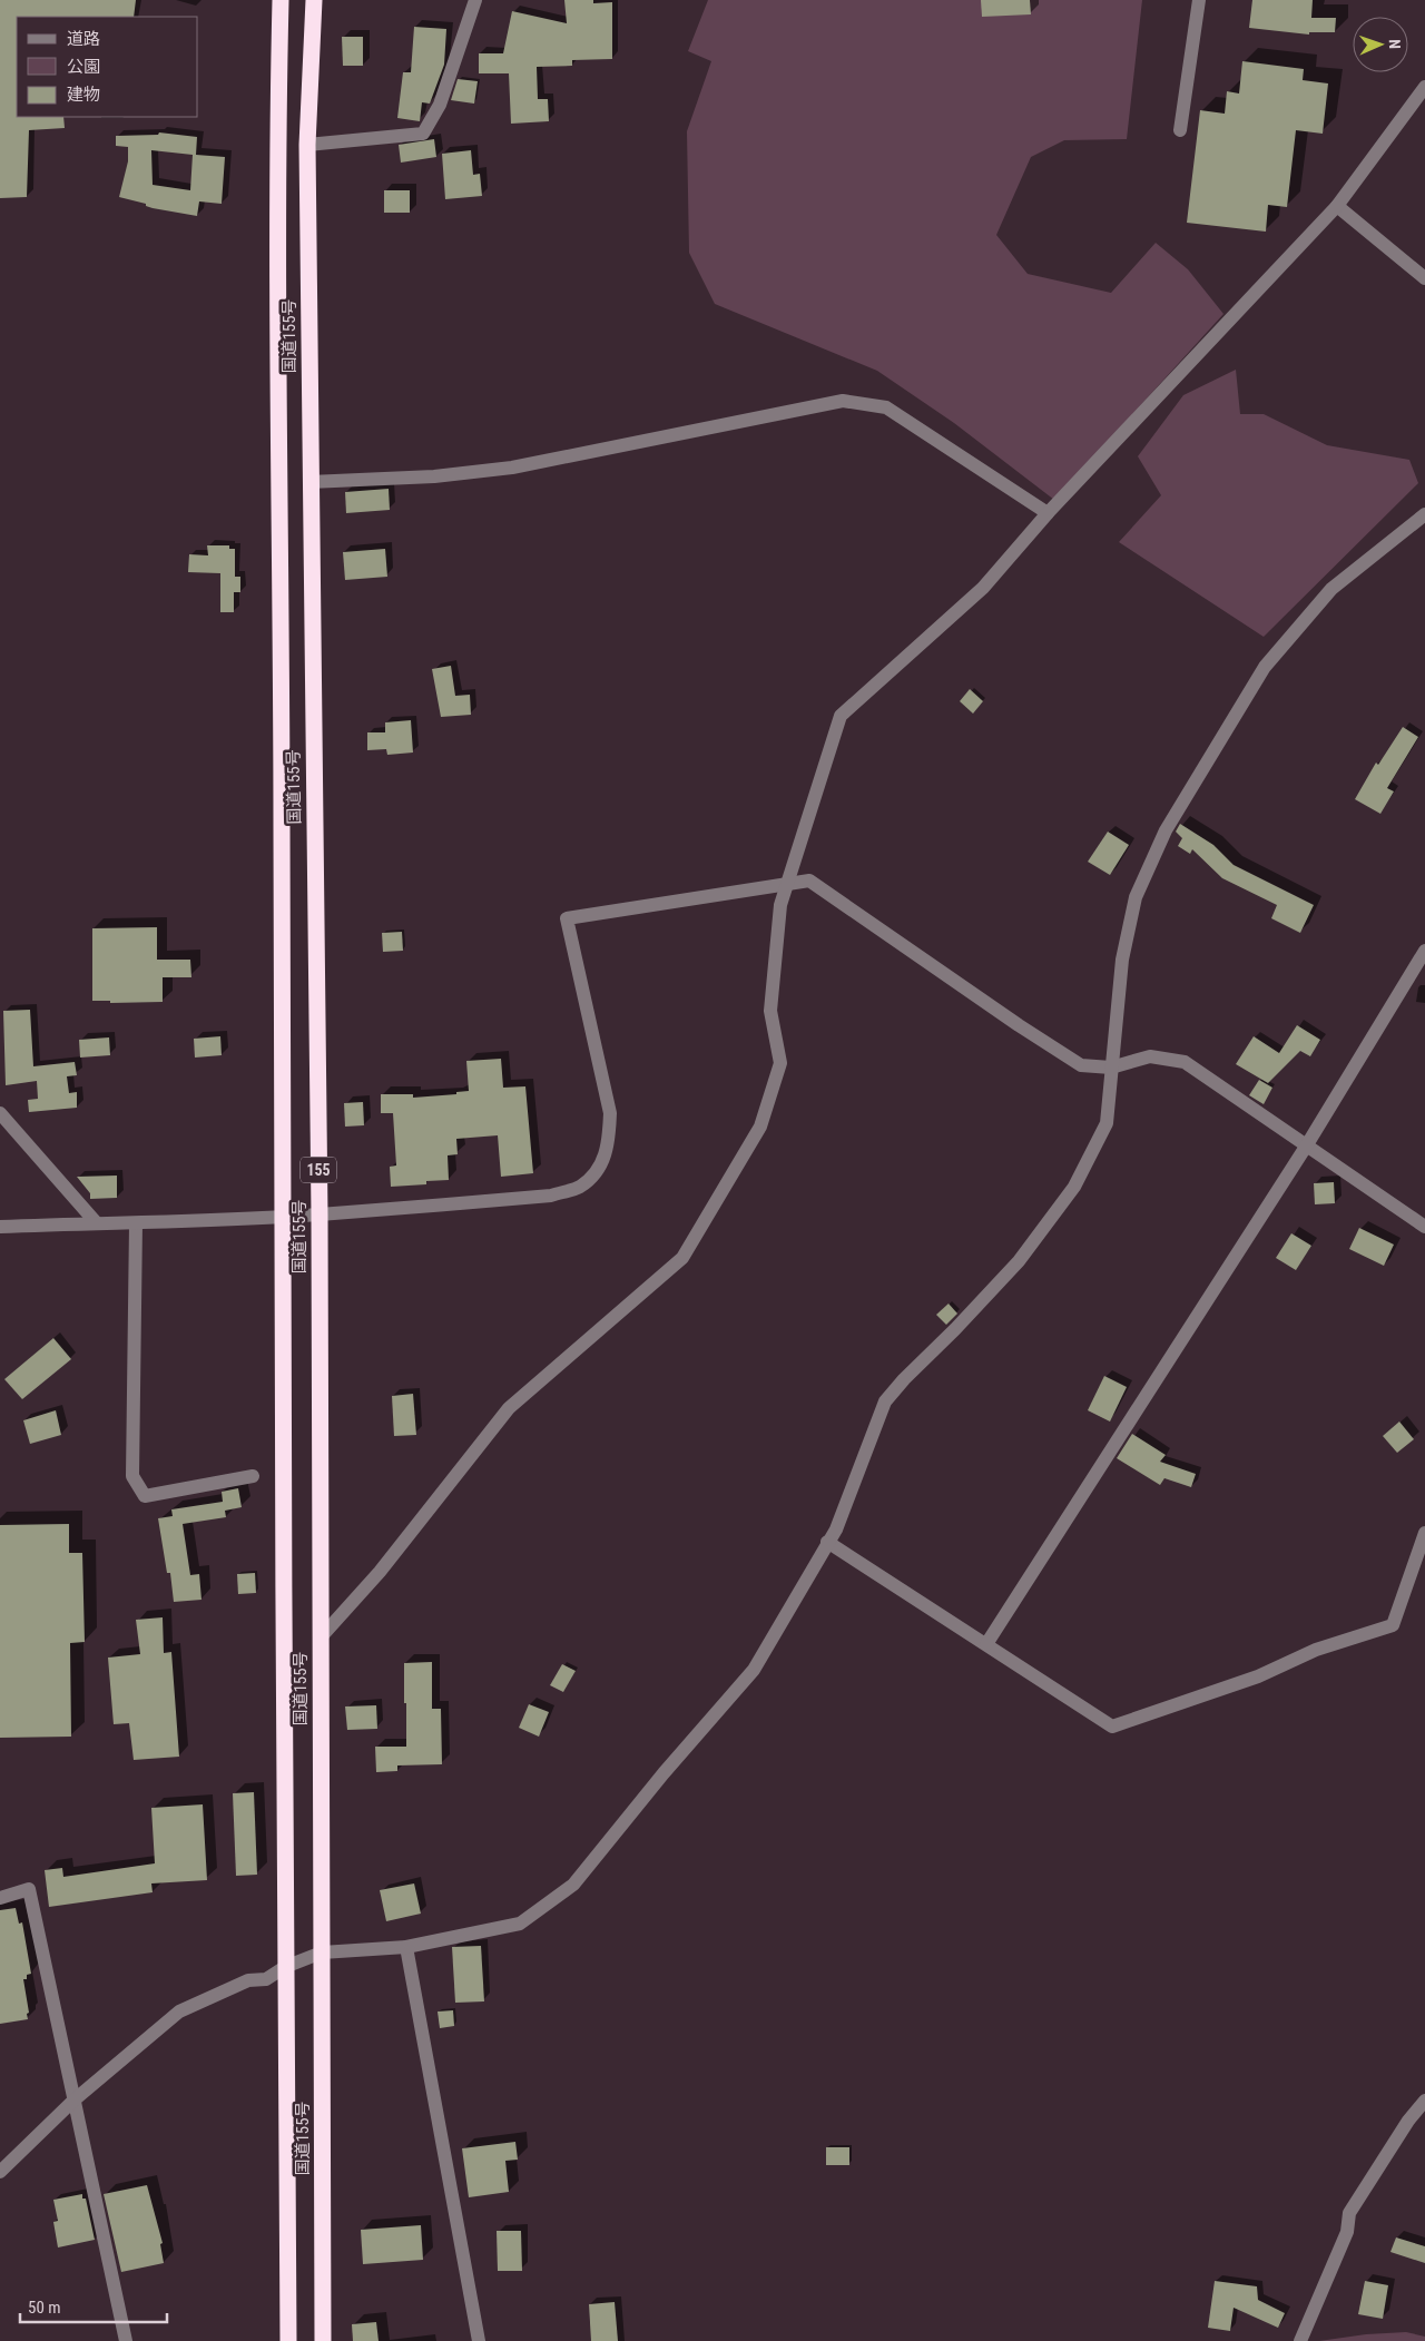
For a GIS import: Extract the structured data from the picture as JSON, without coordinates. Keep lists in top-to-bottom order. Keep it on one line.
{"streets":{"highway":["国道155号","155"]},"legend":["道路","公園","建物"],"scale_bar":"50 m","north":"right"}
